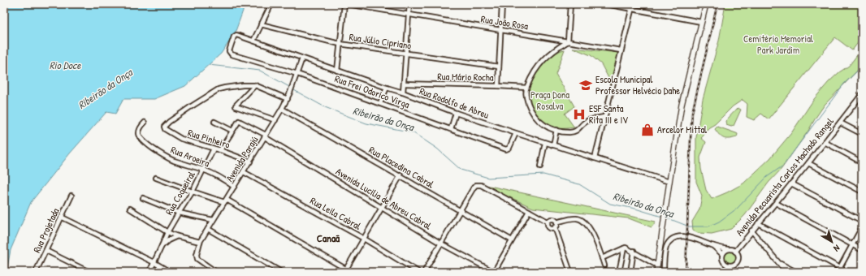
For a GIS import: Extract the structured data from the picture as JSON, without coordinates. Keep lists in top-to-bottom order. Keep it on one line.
{"streets":{"street":["Rua João Rosa","Rua Júlio Cipriano","Rua Mário Rocha","Rua Frei Odorico Virga","Rua Rodolfo de Abreu","Rua Pinheiro","Rua Aroeira","Avenida Parajú","Rua Placedina Cabral","Avenida Pecuarista Carlos Machado Rangel","Rua Coqueiral","Avenida Lucilia de Abreu Cabral","Rua Leila Cabral","Rua Projetada"]},"crossings":[["Rua João Rosa","Rua Mário Rocha"],["Rua Frei Odorico Virga","Rua Rodolfo de Abreu"],["Rua Frei Odorico Virga","Avenida Parajú"],["Rua Rodolfo de Abreu","Avenida Parajú"],["Rua Pinheiro","Avenida Parajú"],["Rua Pinheiro","Rua Coqueiral"],["Rua Aroeira","Avenida Parajú"],["Rua Aroeira","Rua Coqueiral"],["Avenida Parajú","Rua Placedina Cabral"],["Avenida Parajú","Avenida Lucilia de Abreu Cabral"],["Avenida Parajú","Rua Leila Cabral"]],"districts":["Canaã"],"water":["Rio Doce","Ribeirão da Onça"],"parks":["Cemitério Memorial Park Jardim","Praça Dona Rosalva"],"places":{"school or university":["Escola Municipal Professor Helvécio Dahe"],"hospital":["ESF Santa Rita III e IV"],"shop":["Arcelor Mittal"]},"north":"bottom right"}
